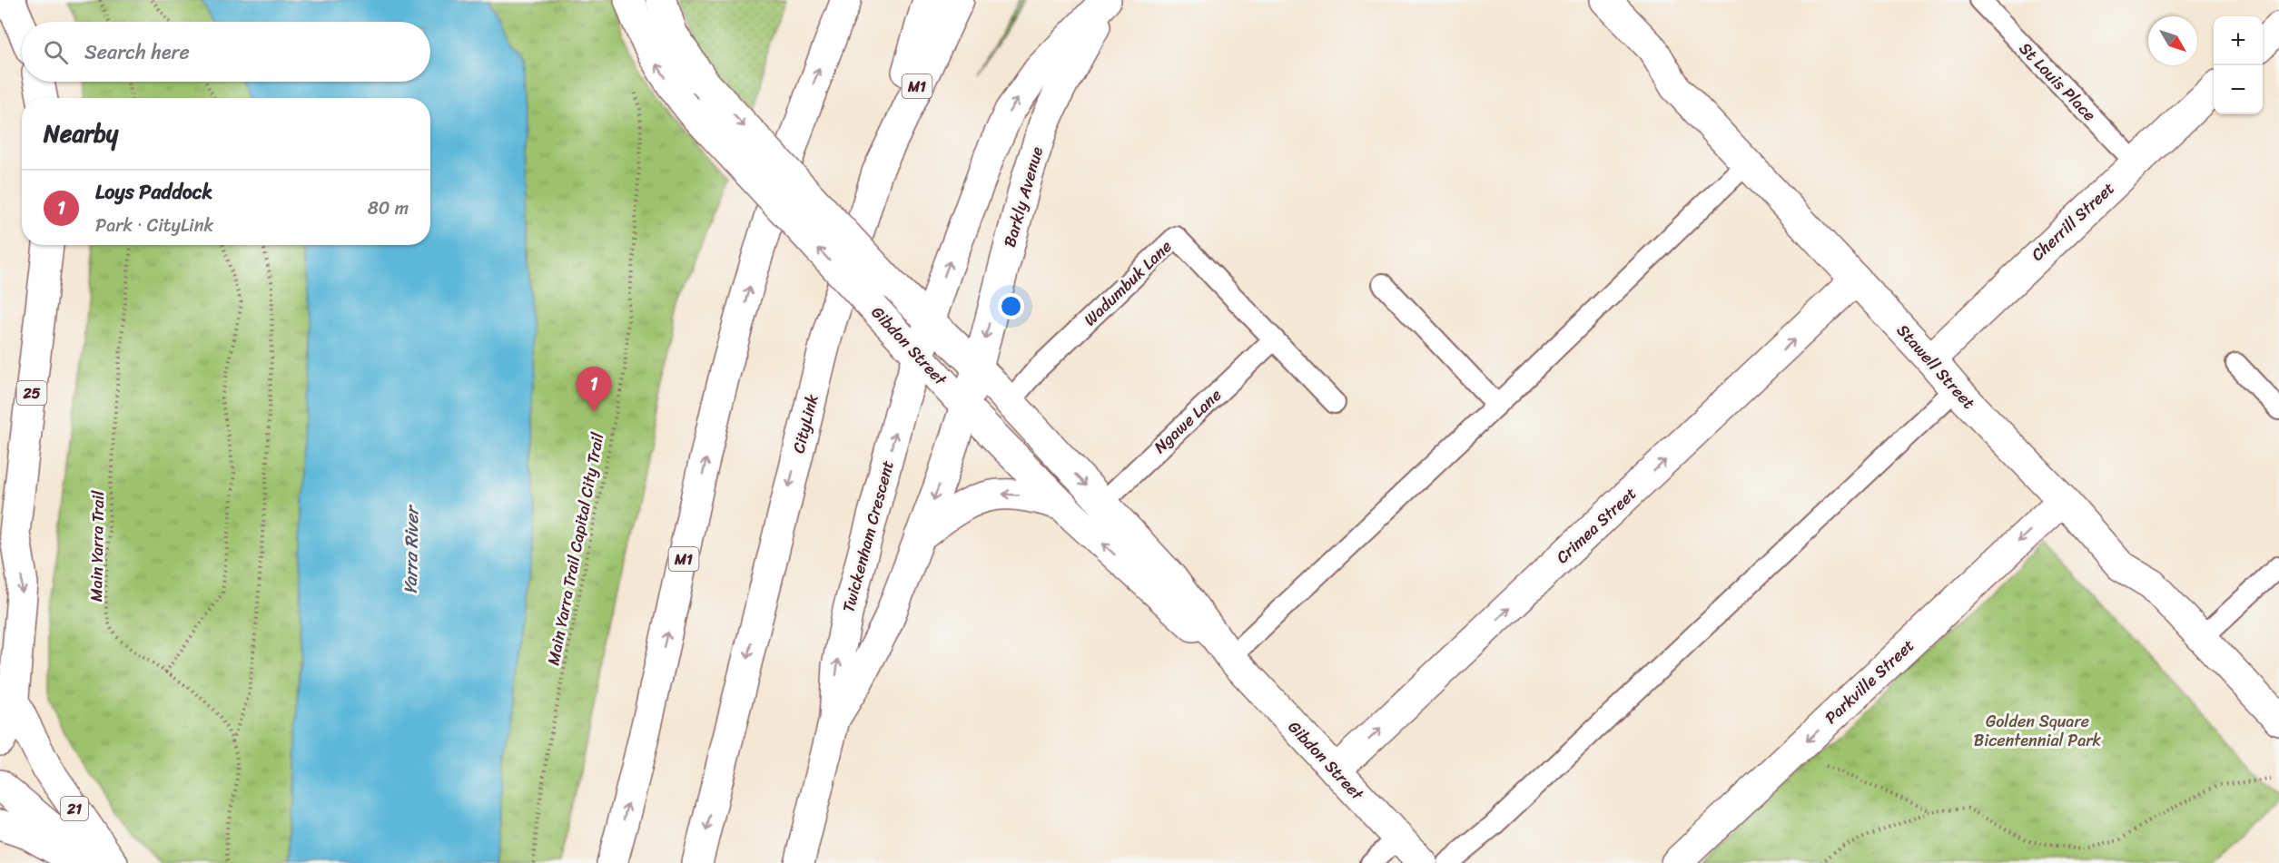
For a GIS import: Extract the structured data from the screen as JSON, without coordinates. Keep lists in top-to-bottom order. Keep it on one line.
{"streets":{"main road":["M1","Barkly Avenue","Cherrill Street","Gibdon Street","Stawell Street","25","CityLink","Crimea Street","Twickenham Crescent","Parkville Street","21"],"lane":["St Louis Place","Wadumbuk Lane","Ngawe Lane"],"path":["Main Yarra Trail","Main Yarra Trail Capital City Trail"]},"crossings":[["St Louis Place","Cherrill Street"],["M1","CityLink"],["Barkly Avenue","Gibdon Street"],["Barkly Avenue","Twickenham Crescent"],["Cherrill Street","Stawell Street"],["Wadumbuk Lane","Gibdon Street"],["Wadumbuk Lane","Ngawe Lane"],["Gibdon Street","Ngawe Lane"],["Gibdon Street","Crimea Street"],["Gibdon Street","Twickenham Crescent"],["Stawell Street","Crimea Street"],["Stawell Street","Parkville Street"],["25","21"]],"one_way":["Crimea Street","Parkville Street"],"water":["Yarra River"],"parks":["Golden Square Bicentennial Park"],"north":"bottom right","page":{"map_buttons":["+","−"],"search":"Search here","heading":"Nearby","list":[{"mark":"1","name":"Loys Paddock","note":"Park · CityLink","value":"80 m"}],"pins":"1"}}
